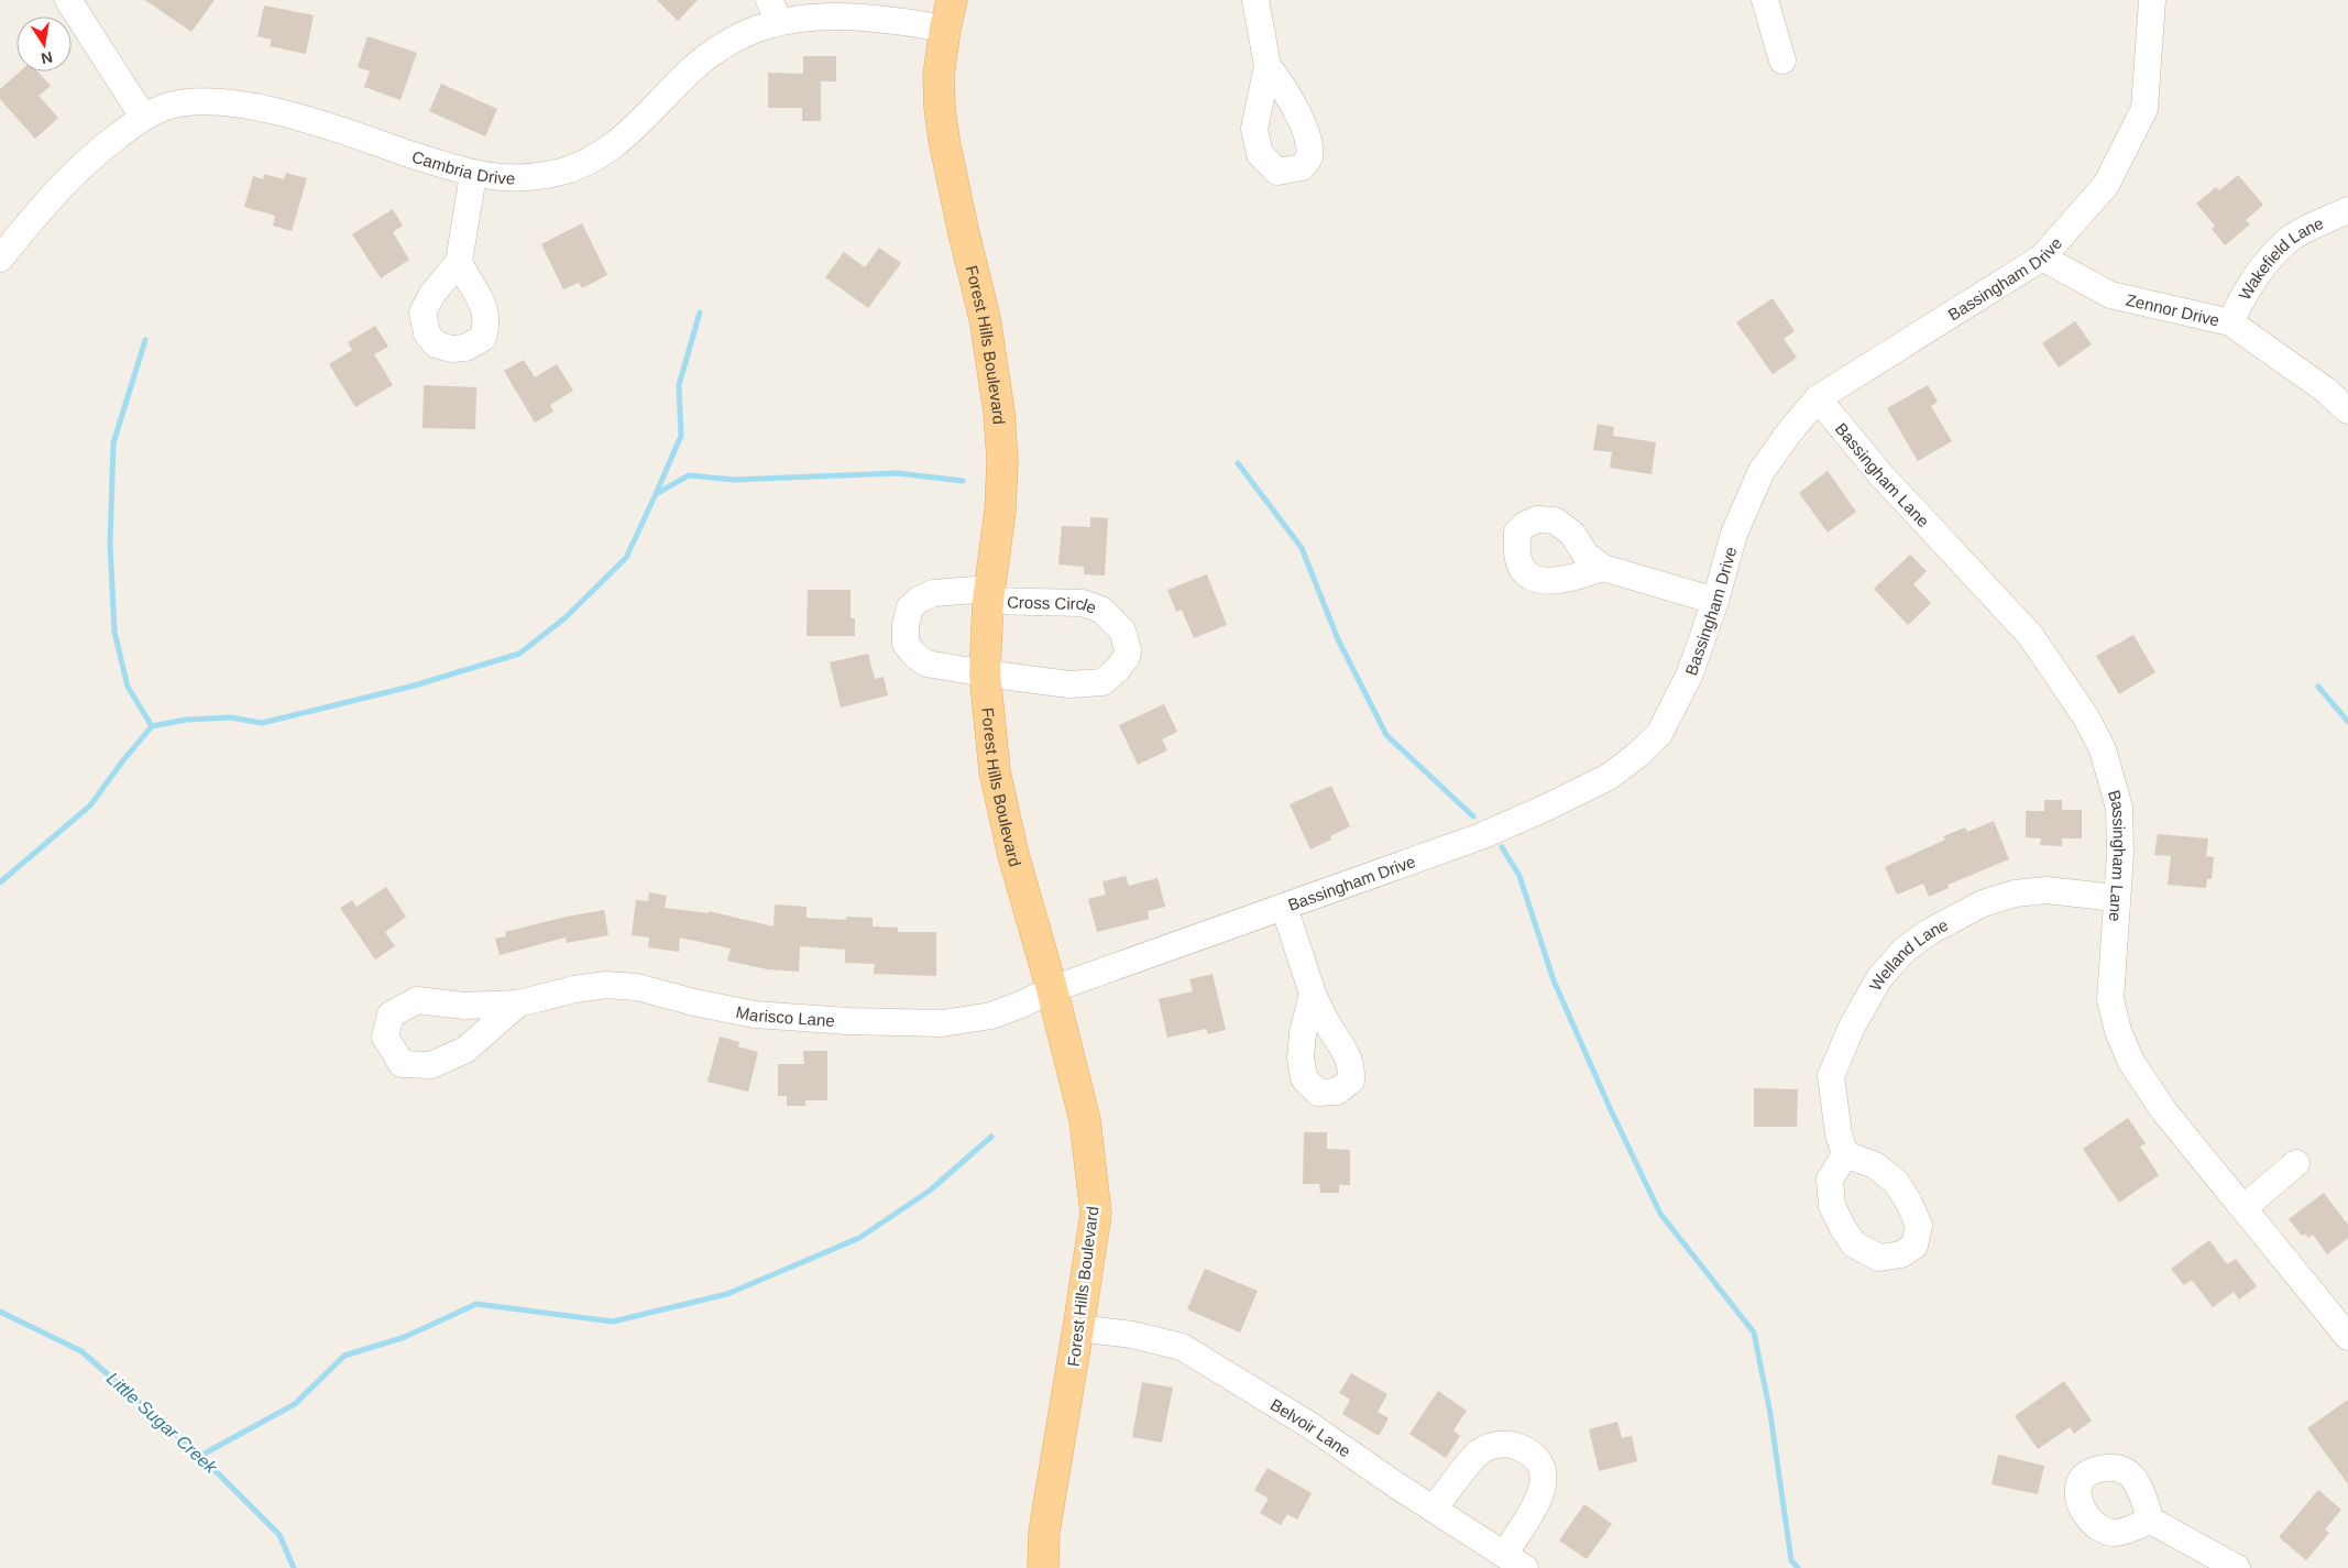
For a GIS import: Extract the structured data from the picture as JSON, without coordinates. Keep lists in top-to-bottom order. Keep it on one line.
{"streets":{"main road":["Forest Hills Boulevard"],"street":["Cambria Drive","Wakefield Lane","Bassingham Drive","Zennor Drive","Bassingham Lane","Cross Circle","Welland Lane","Marisco Lane","Belvoir Lane"]},"crossings":[["Cambria Drive","Forest Hills Boulevard"],["Wakefield Lane","Zennor Drive"],["Bassingham Drive","Zennor Drive"],["Bassingham Drive","Forest Hills Boulevard"],["Bassingham Drive","Bassingham Lane"],["Bassingham Drive","Marisco Lane"],["Forest Hills Boulevard","Cross Circle"],["Forest Hills Boulevard","Marisco Lane"],["Forest Hills Boulevard","Belvoir Lane"],["Bassingham Lane","Welland Lane"]],"water":["Little Sugar Creek"],"north":"bottom"}
